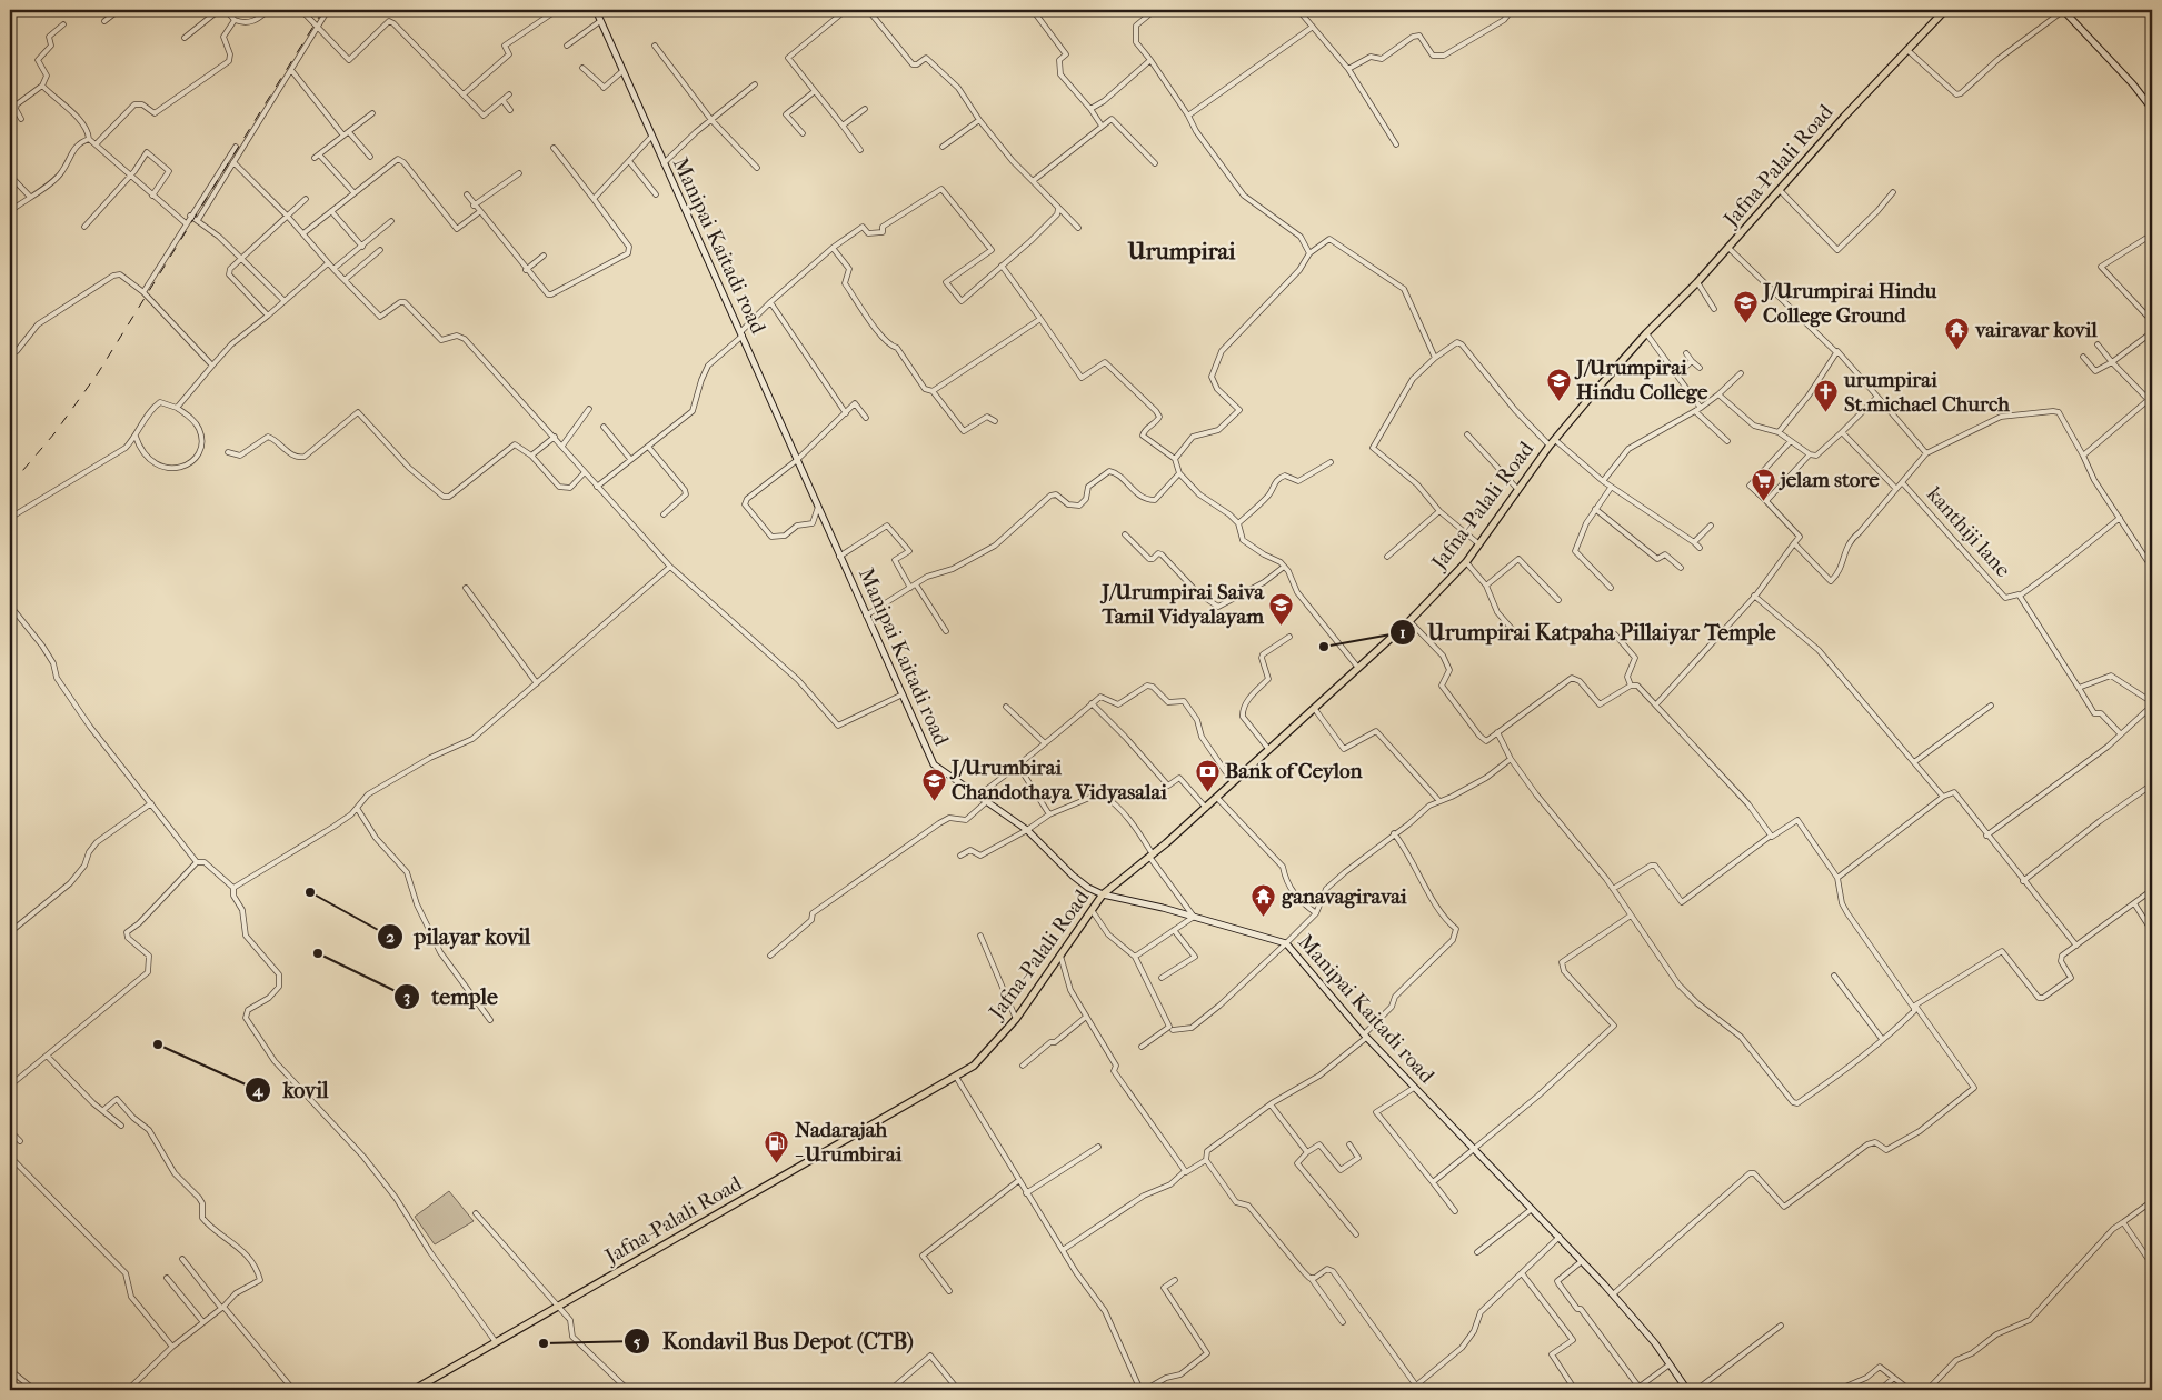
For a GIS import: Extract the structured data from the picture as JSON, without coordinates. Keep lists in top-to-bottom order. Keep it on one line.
{"streets":{"main road":["Jafna-Palali Road","Manipai Kaitadi road"],"street":["kanthiji lane"]},"crossings":[["Jafna-Palali Road","Manipai Kaitadi road"]],"districts":["Urumpirai"],"places":{"school or university":["J/Urumpirai Hindu College Ground","J/Urumpirai Hindu College","J/Urumpirai Saiva Tamil Vidyalayam","J/Urumbirai Chandothaya Vidyasalai"],"temple":["vairavar kovil","ganavagiravai"],"church":["urumpirai St.michael Church"],"supermarket":["jelam store"],"other":["Urumpirai Katpaha Pillaiyar Temple","pilayar kovil","temple","kovil","Kondavil Bus Depot (CTB)"],"bank":["Bank of Ceylon"],"fuel station":["Nadarajah - Urumbirai"]}}
